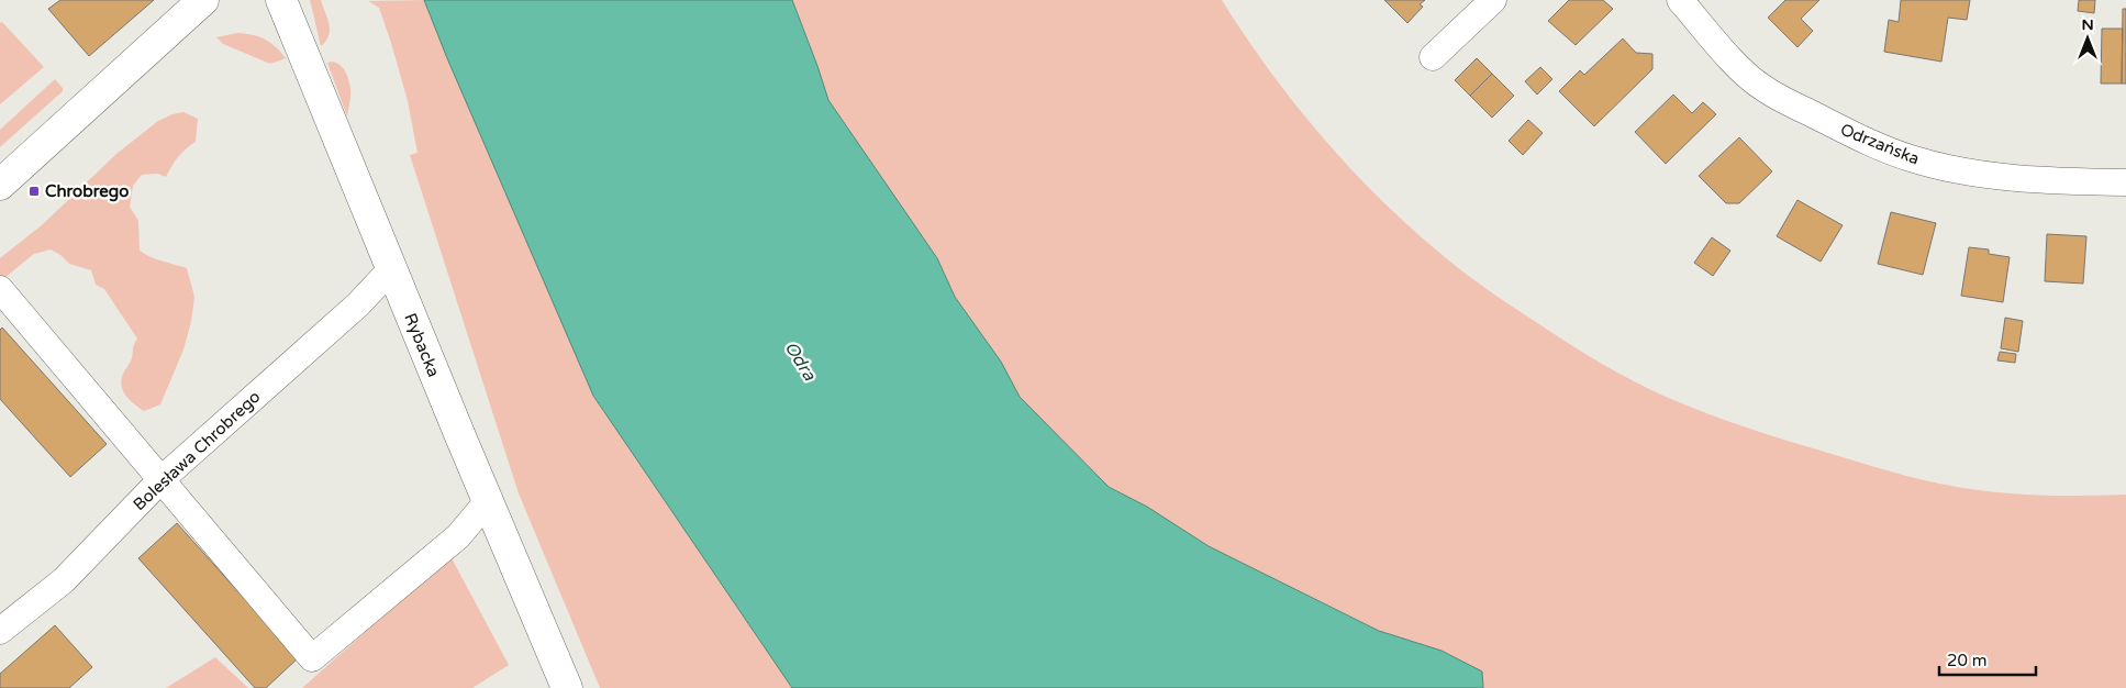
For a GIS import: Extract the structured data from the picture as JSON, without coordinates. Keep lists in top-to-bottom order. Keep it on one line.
{"streets":{"street":["Odrzańska","Rybacka","Bolesława Chrobrego"]},"crossings":[["Rybacka","Bolesława Chrobrego"]],"water":["Odra"],"places":{"transit":["Chrobrego"]},"scale_bar":"20 m","north":"top"}
